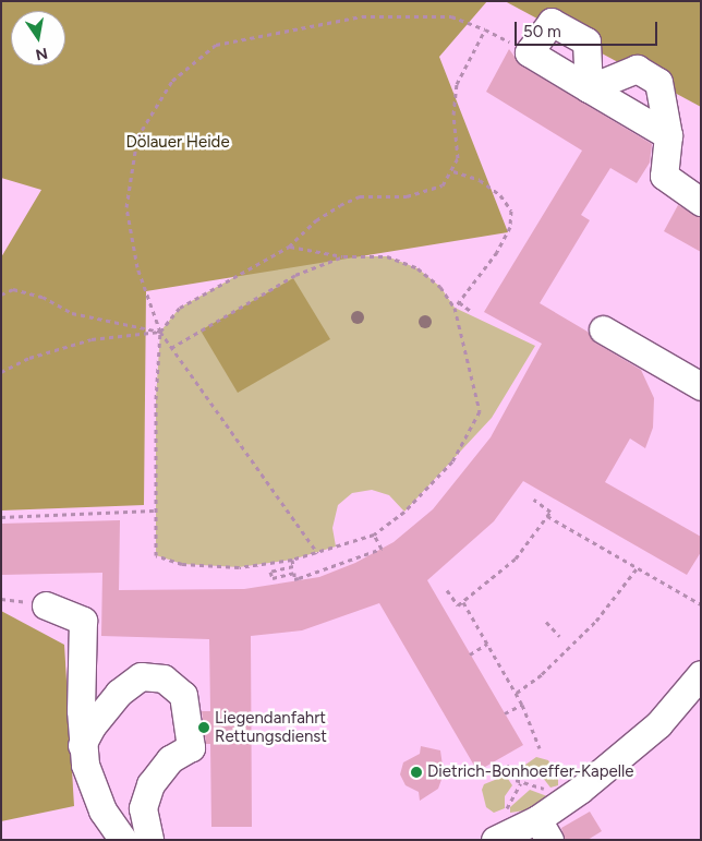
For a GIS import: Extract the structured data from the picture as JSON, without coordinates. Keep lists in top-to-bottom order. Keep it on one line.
{"parks":["Dölauer Heide"],"places":["Liegendanfahrt Rettungsdienst","Dietrich-Bonhoeffer-Kapelle"],"scale_bar":"50 m","north":"bottom"}
